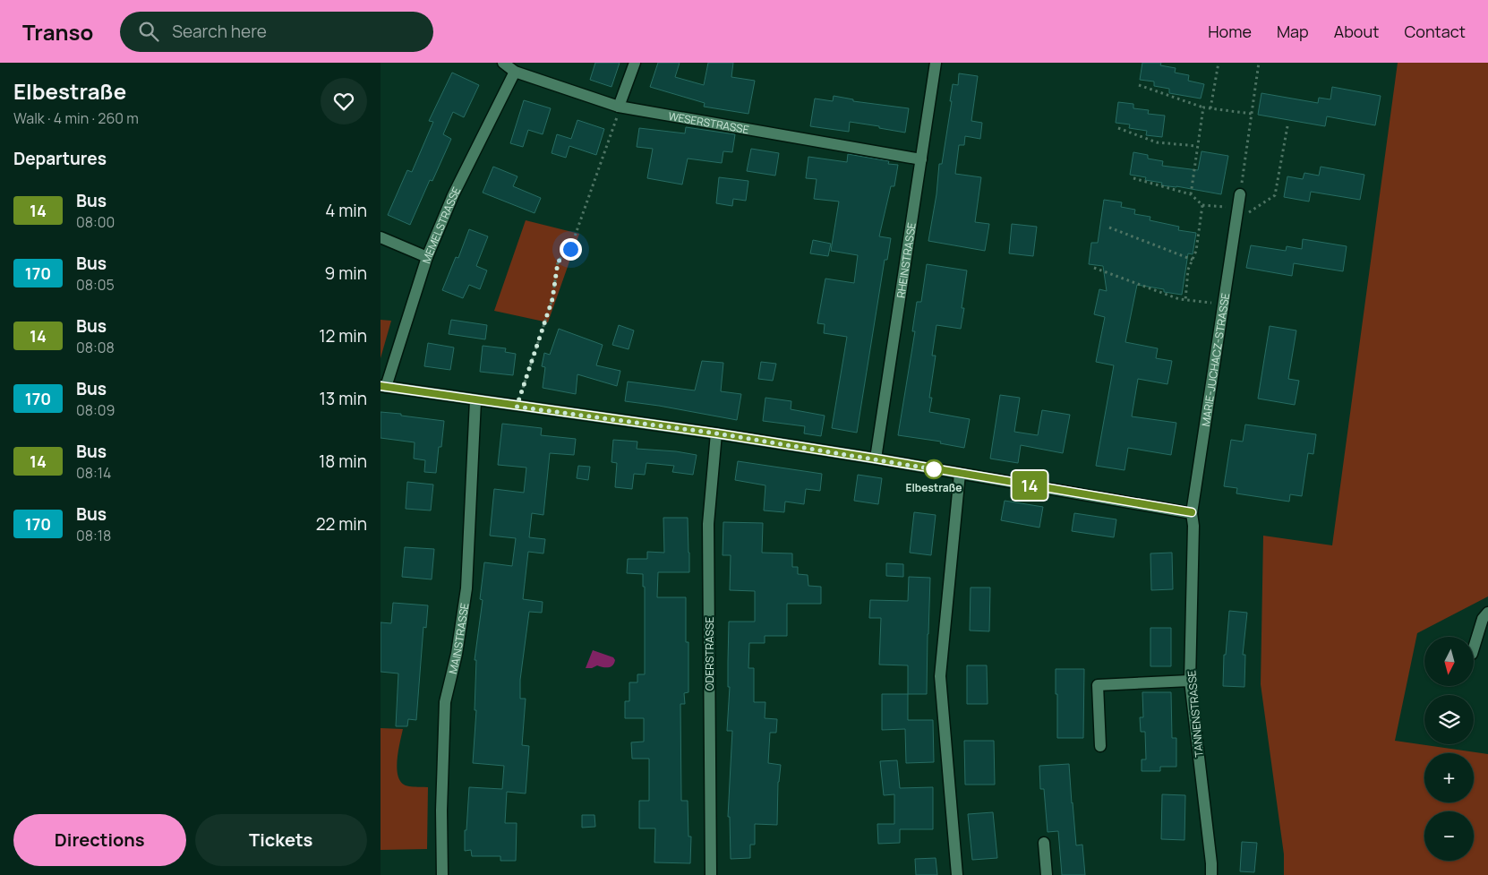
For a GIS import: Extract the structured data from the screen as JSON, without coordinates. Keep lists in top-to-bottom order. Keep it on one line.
{"streets":{"street":["WESERSTRASSE","MEMELSTRASSE","RHEINSTRASSE","MARIE-JUCHACZ-STRASSE","MAINSTRASSE","ODERSTRASSE","TANNENSTRASSE"]},"crossings":[["WESERSTRASSE","MEMELSTRASSE"],["WESERSTRASSE","RHEINSTRASSE"],["MARIE-JUCHACZ-STRASSE","TANNENSTRASSE"]],"places":["Elbestraße"],"lines":["bus line 14"],"north":"bottom","page":{"header":"Transo","search":"Search here","nav":["Home","Map","About","Contact"],"heading":[["Elbestraße","Walk · 4 min · 260 m"],"Departures"],"on_map":"14","list":[{"mark":"14","name":"Bus","note":"08:00","value":"4 min"},{"mark":"170","name":"Bus","note":"08:05","value":"9 min"},{"mark":"14","name":"Bus","note":"08:08","value":"12 min"},{"mark":"170","name":"Bus","note":"08:09","value":"13 min"},{"mark":"14","name":"Bus","note":"08:14","value":"18 min"},{"mark":"170","name":"Bus","note":"08:18","value":"22 min"}],"map_buttons":["+","−"],"buttons":["Directions","Tickets"]}}
